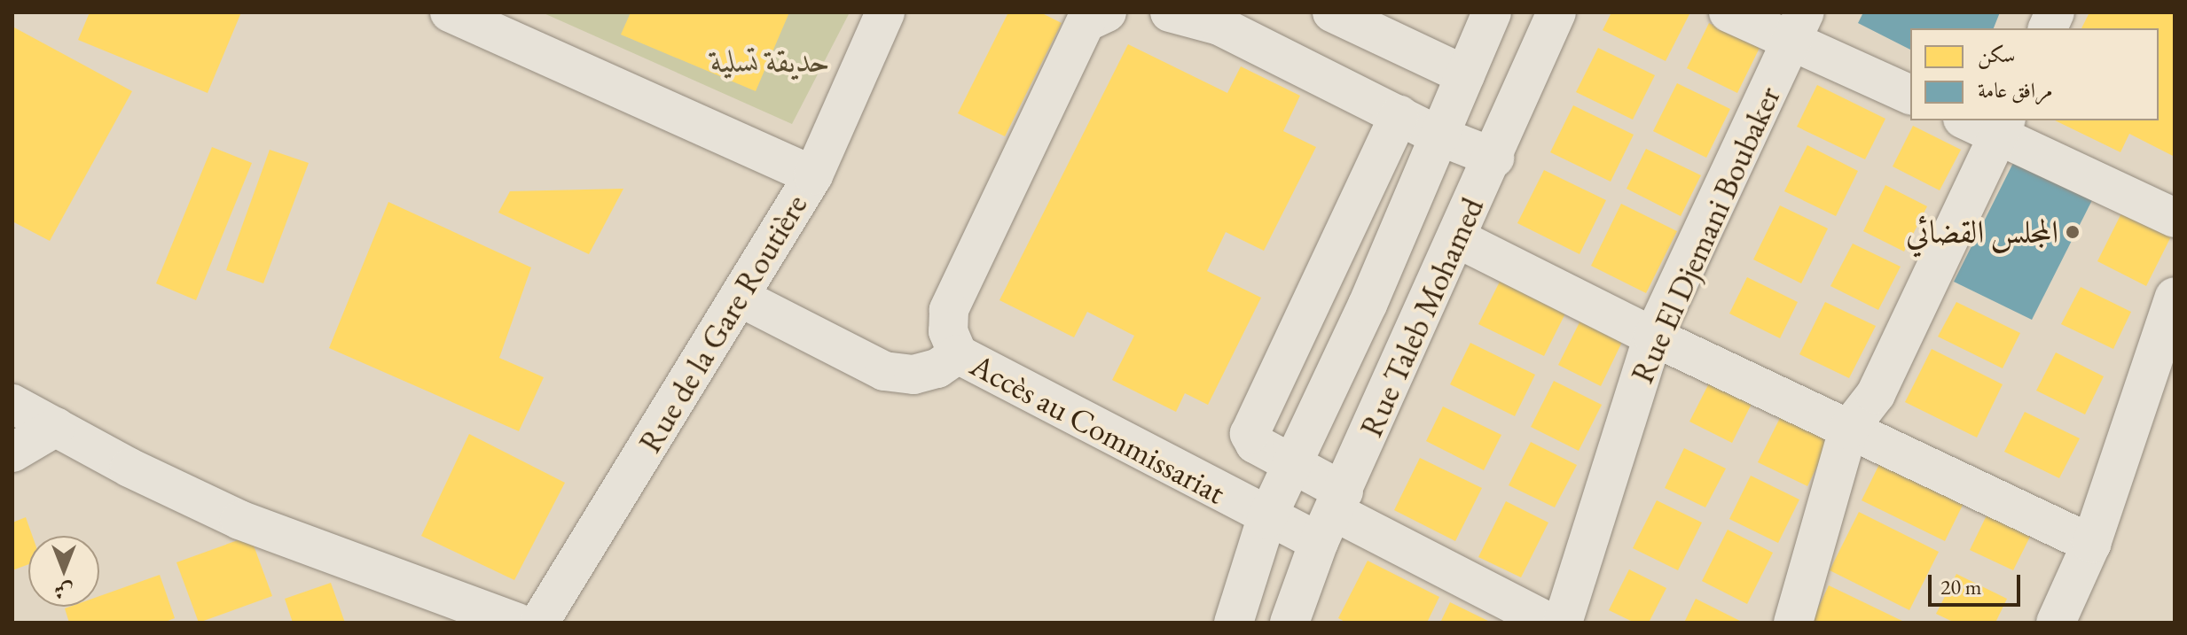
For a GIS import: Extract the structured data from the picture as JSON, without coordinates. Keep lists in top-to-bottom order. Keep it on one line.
{"streets":{"street":["Rue El Djemani Boubaker","Rue Taleb Mohamed","Rue de la Gare Routière","Accès au Commissariat"]},"crossings":[["Rue Taleb Mohamed","Accès au Commissariat"]],"parks":["حديقة تسلية"],"places":["المجلس القضائي"],"legend":["سكن","مرافق عامة"],"scale_bar":"20 m","north":"bottom"}
